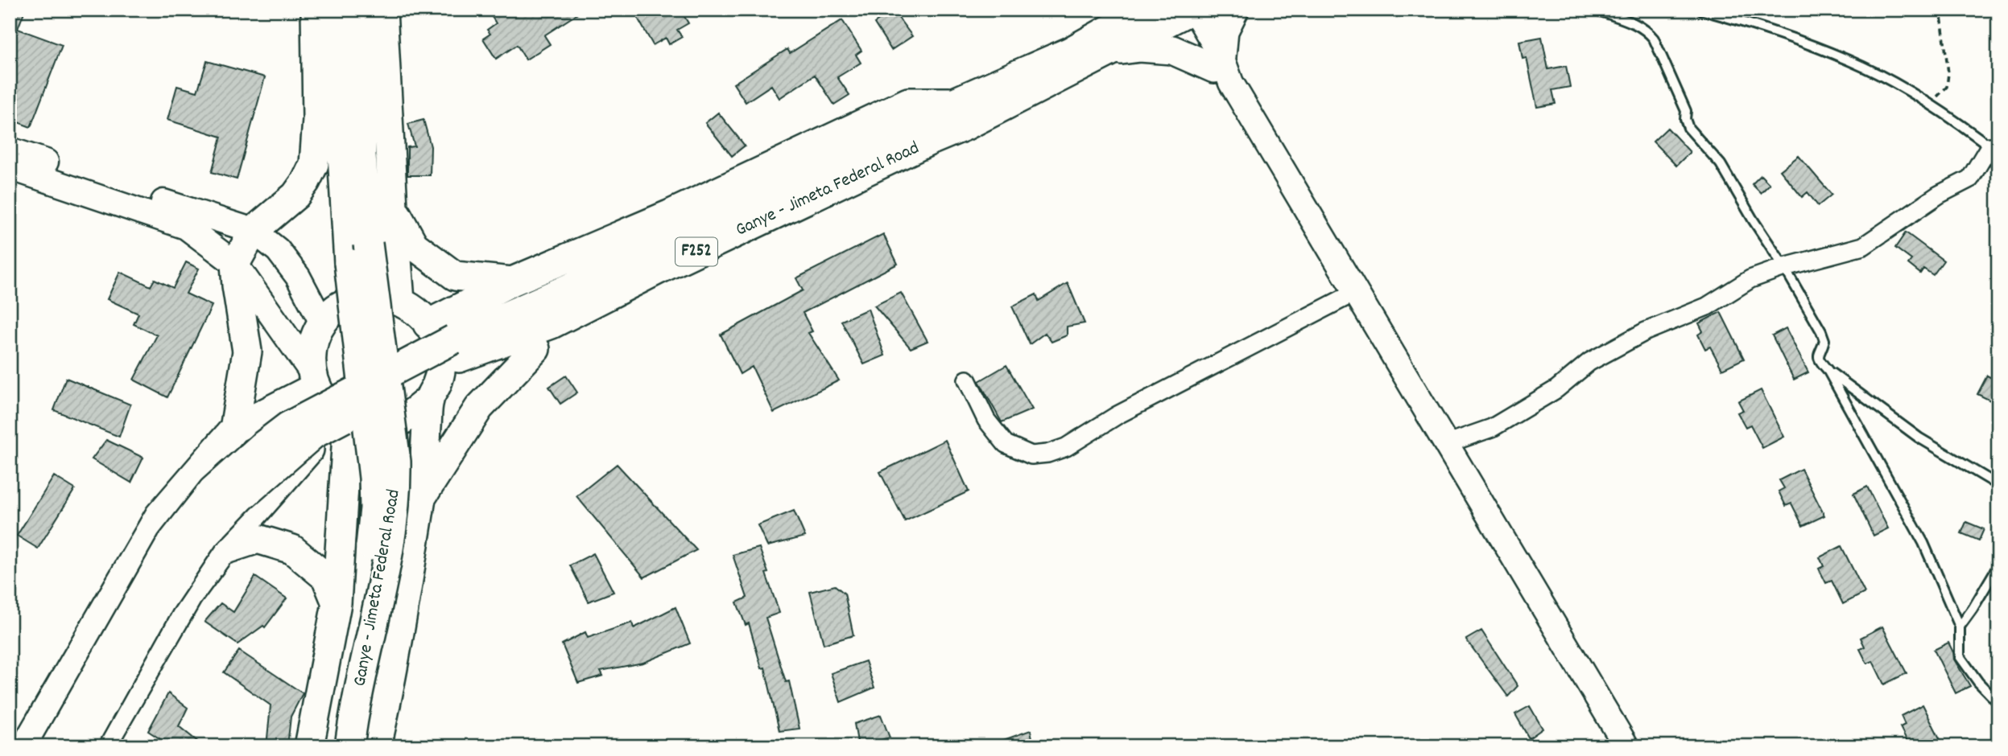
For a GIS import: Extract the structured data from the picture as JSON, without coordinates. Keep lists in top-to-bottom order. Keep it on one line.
{"streets":{"main road":["Ganye - Jimeta Federal Road","F252"]}}
